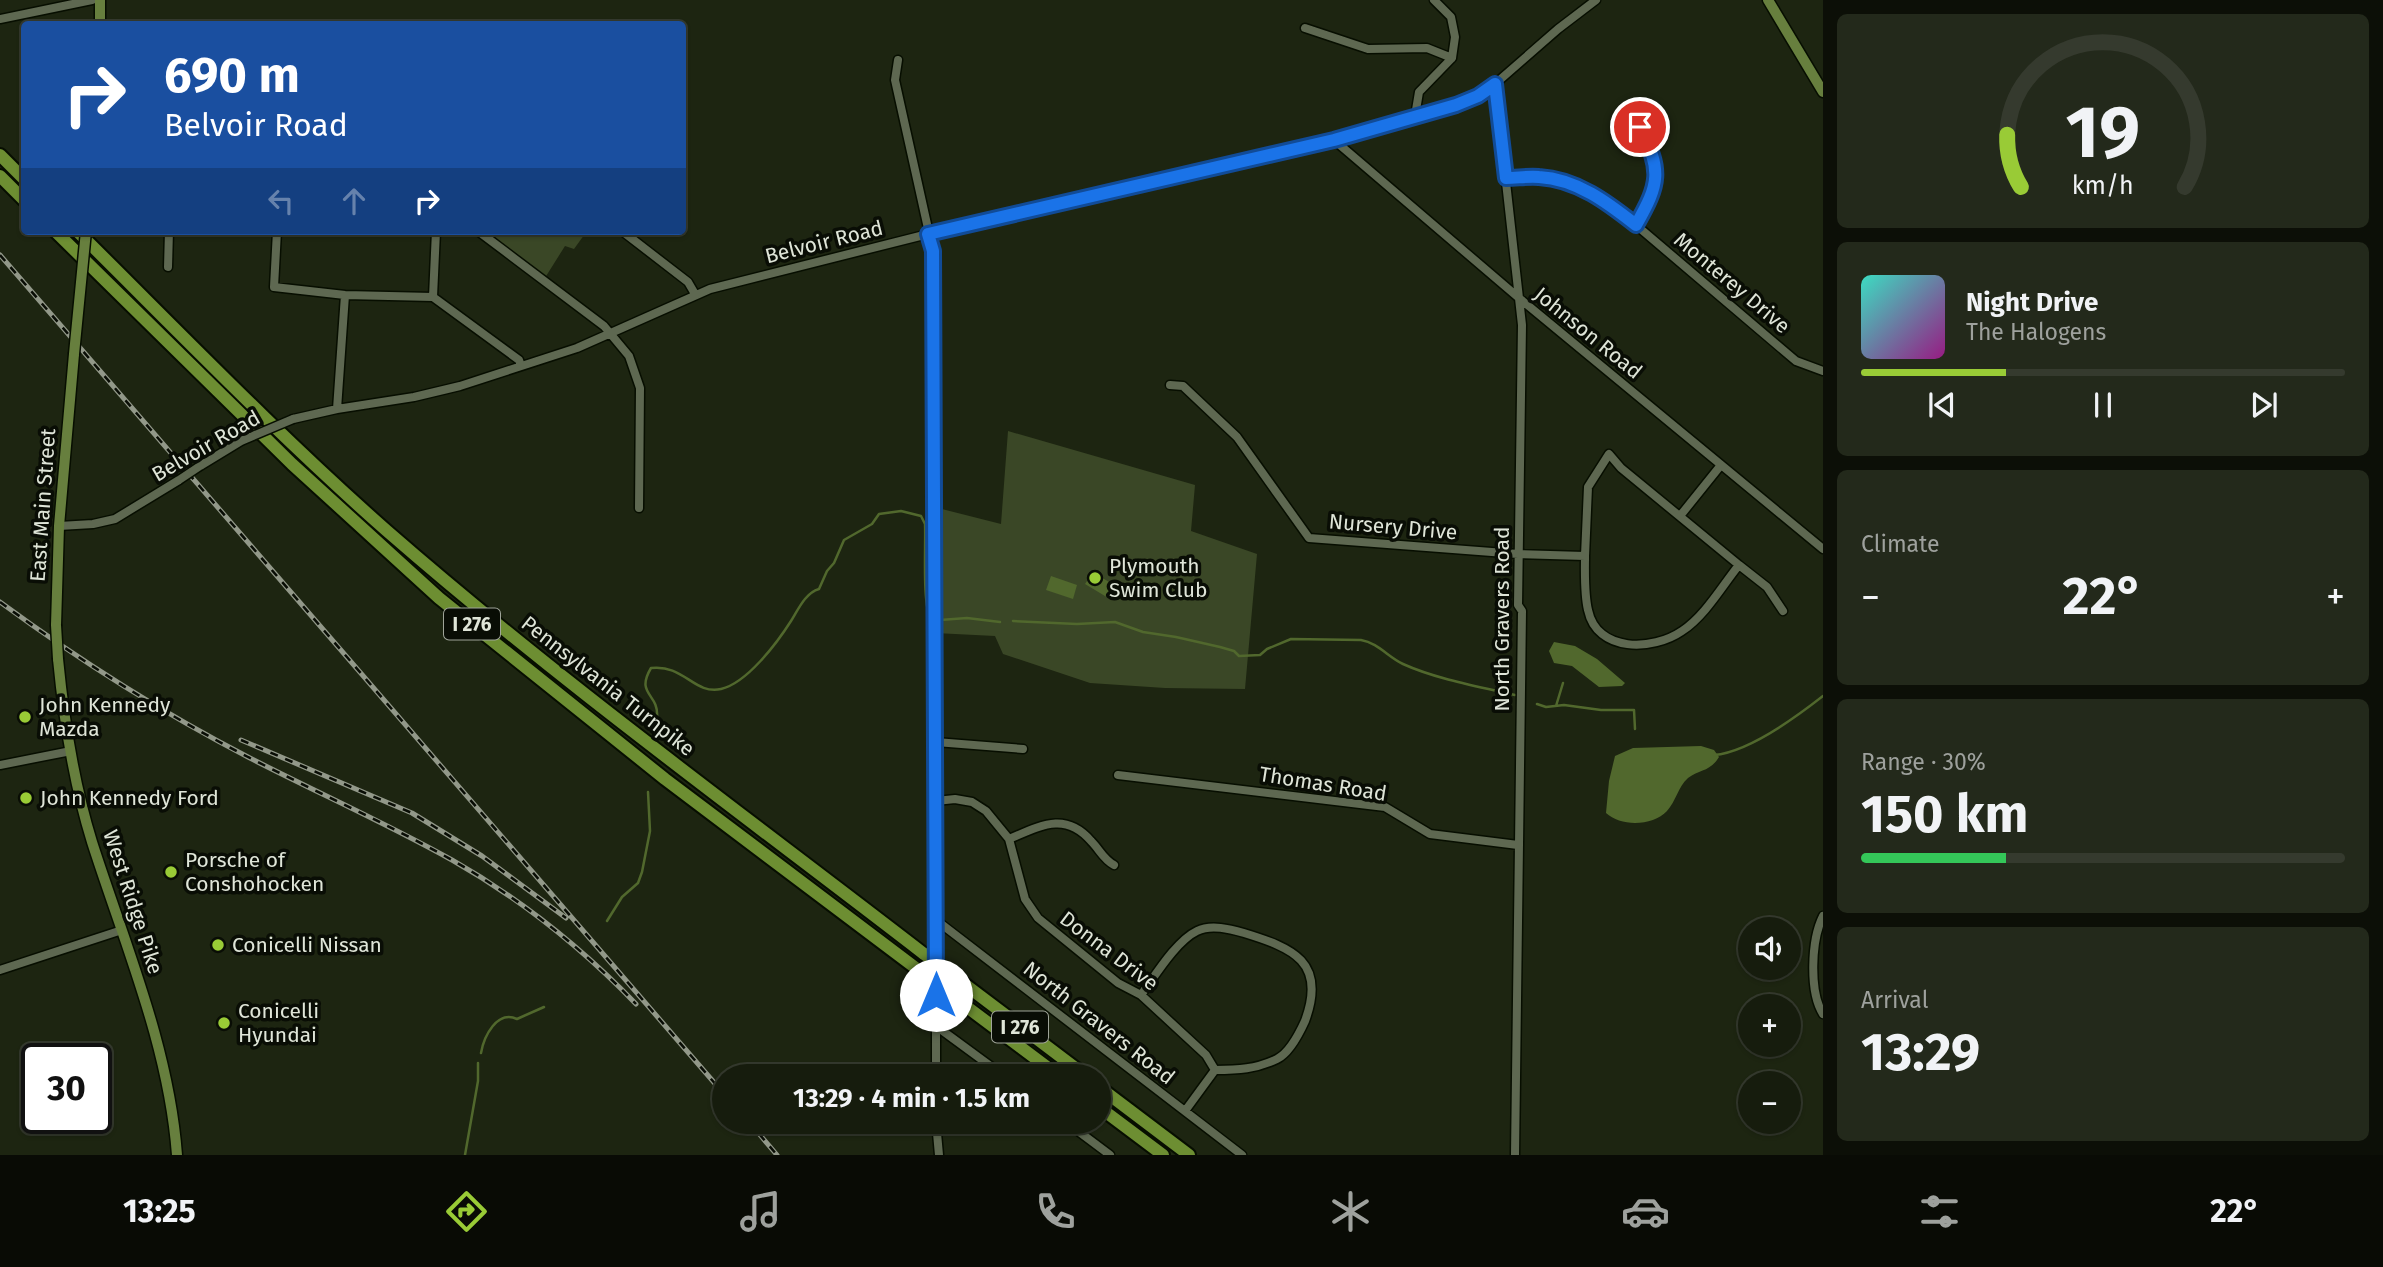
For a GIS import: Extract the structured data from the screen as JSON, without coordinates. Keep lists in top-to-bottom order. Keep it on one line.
{"streets":{"highway":["I 276","Pennsylvania Turnpike"],"main road":["East Main Street","West Ridge Pike"],"street":["Belvoir Road","Monterey Drive","Johnson Road","Nursery Drive","North Gravers Road","Thomas Road","Donna Drive"]},"crossings":[["Belvoir Road","Johnson Road"],["Belvoir Road","East Main Street"],["Belvoir Road","North Gravers Road"],["Monterey Drive","North Gravers Road"],["Johnson Road","North Gravers Road"],["East Main Street","West Ridge Pike"],["Nursery Drive","North Gravers Road"],["North Gravers Road","Thomas Road"]],"places":["Plymouth Swim Club","John Kennedy Mazda","John Kennedy Ford","Porsche of Conshohocken","Conicelli Nissan","Conicelli Hyundai"],"page":{"turn":["690 m","Belvoir Road"],"song":["Night Drive","The Halogens"],"tile":["Climate",["Range · 30%","150 km"],["Arrival","13:29"]],"heat":["−","22°","+"],"map_buttons":["+","−"],"limit":"30","trip":"13:29 · 4 min · 1.5 km","tabs":["13:25","22°"],"gauge":["19","km/h"]}}
